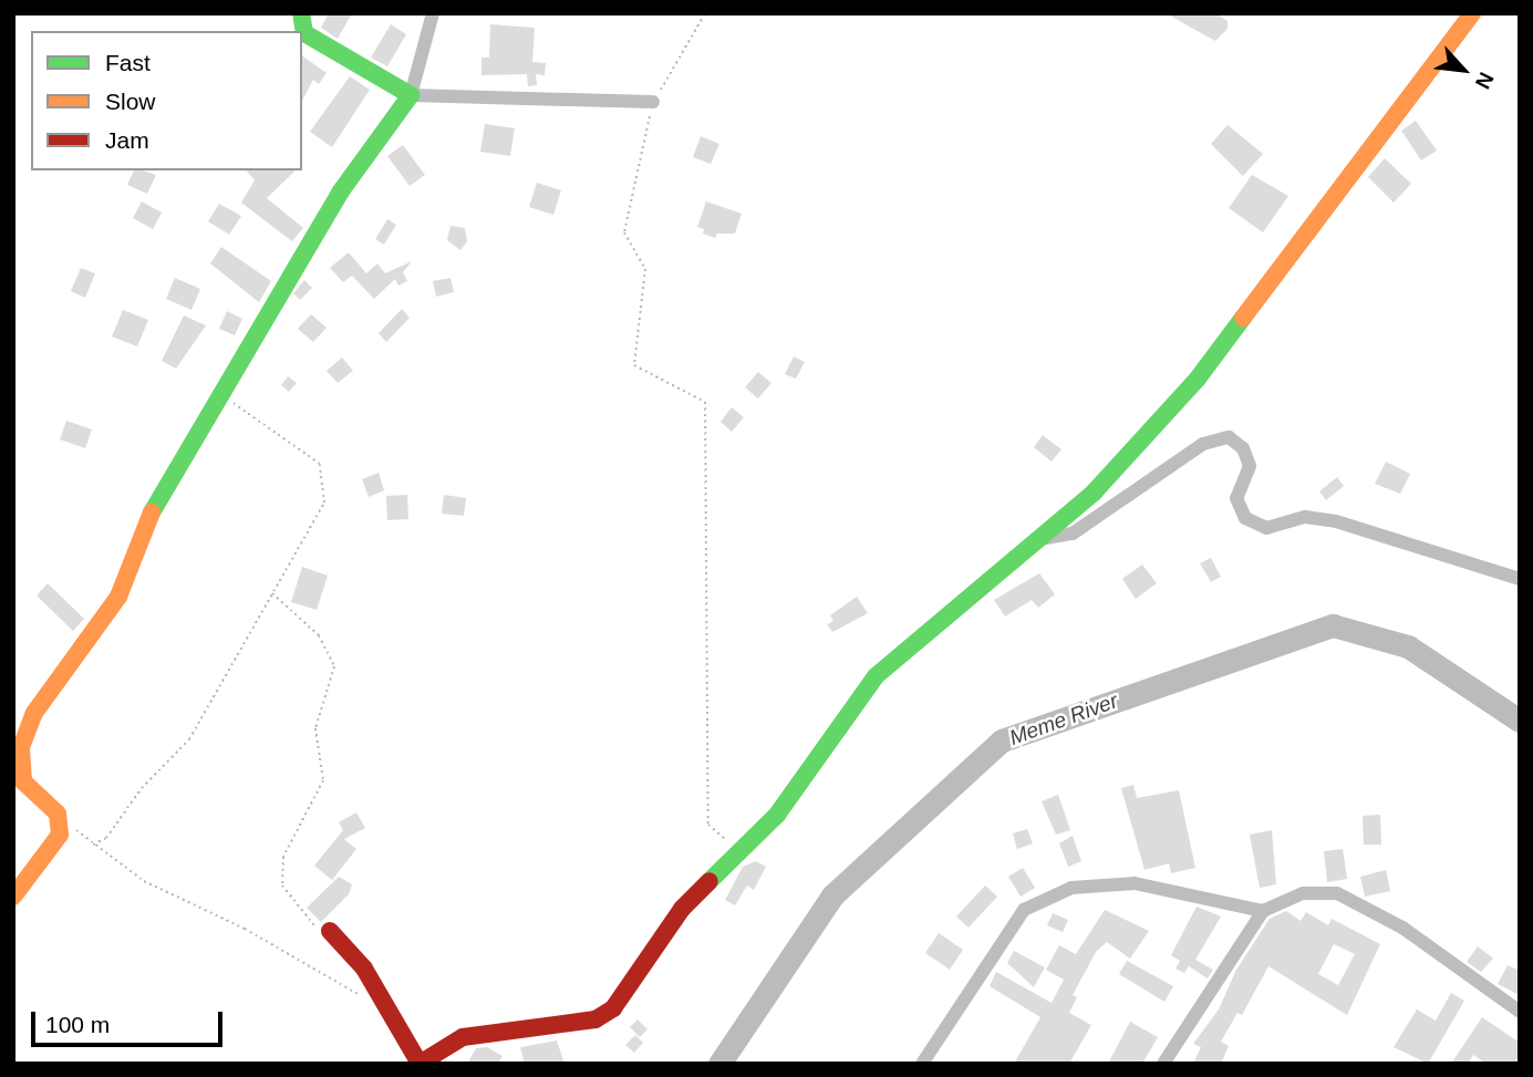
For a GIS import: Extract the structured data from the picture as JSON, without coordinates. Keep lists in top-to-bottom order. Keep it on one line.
{"water":["Meme River"],"legend":["Fast","Slow","Jam"],"scale_bar":"100 m","north":"bottom right"}
